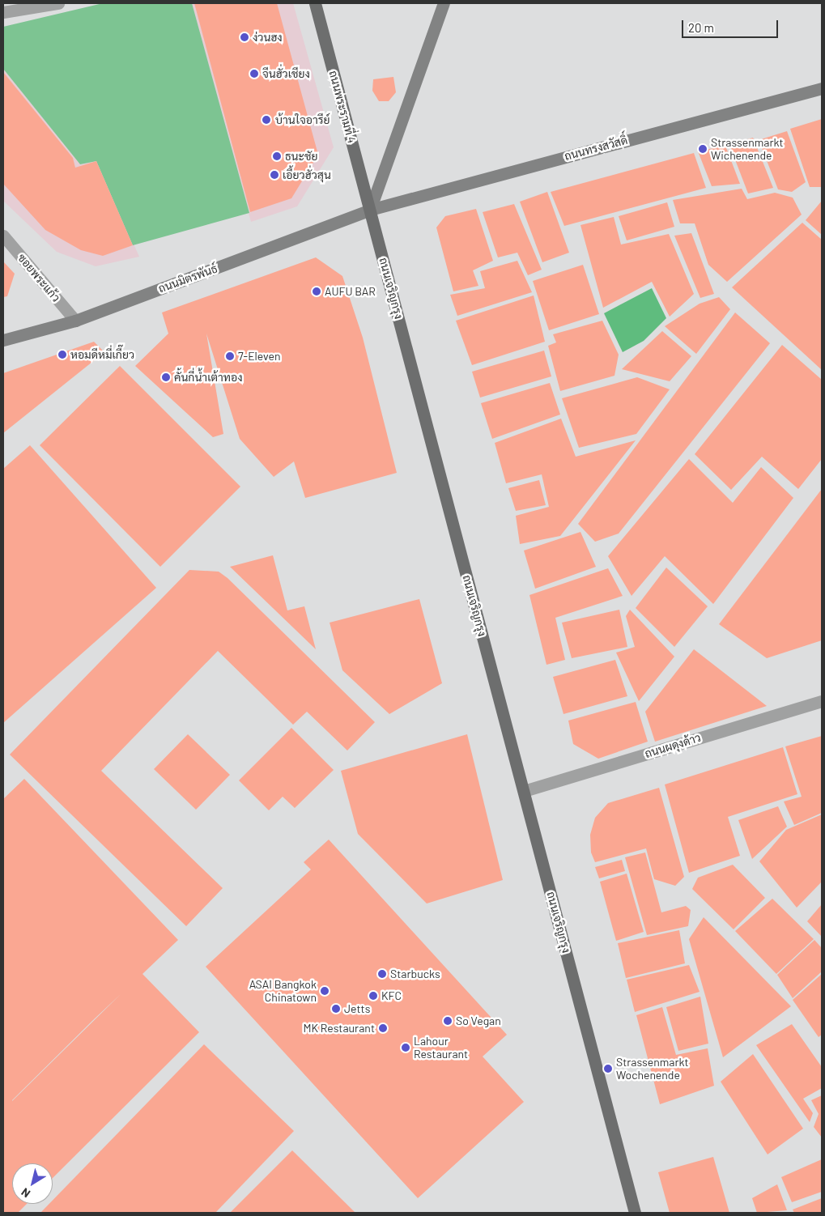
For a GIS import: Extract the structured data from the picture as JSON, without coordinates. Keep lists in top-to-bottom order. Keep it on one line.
{"streets":{"main road":["ถนนพระรามที่ 4","ถนนเจริญกรุง"],"street":["ถนนทรงสวัสดิ์","ซอยพระแก้ว","ถนนมิตรพันธ์","ถนนผดุงด้าว"]},"crossings":[["ถนนพระรามที่ 4","ถนนทรงสวัสดิ์"],["ถนนพระรามที่ 4","ถนนมิตรพันธ์"],["ถนนพระรามที่ 4","ถนนเจริญกรุง"],["ถนนทรงสวัสดิ์","ถนนมิตรพันธ์"],["ถนนทรงสวัสดิ์","ถนนเจริญกรุง"],["ซอยพระแก้ว","ถนนมิตรพันธ์"],["ถนนมิตรพันธ์","ถนนเจริญกรุง"],["ถนนเจริญกรุง","ถนนผดุงด้าว"]],"places":["ง่วนฮง","จีนฮั่วเชียง","บ้านใจอารีย์","Strassenmarkt Wichenende","ธนะชัย","เอี้ยวฮั่วสุน","AUFU BAR","หอมดีหมี่เกี๊ยว","7-Eleven","คั้นกี่น้ำเต้าทอง","Starbucks","ASAI Bangkok Chinatown","KFC","Jetts","So Vegan","MK Restaurant","Lahour Restaurant","Strassenmarkt Wochenende"],"scale_bar":"20 m","north":"bottom left"}
